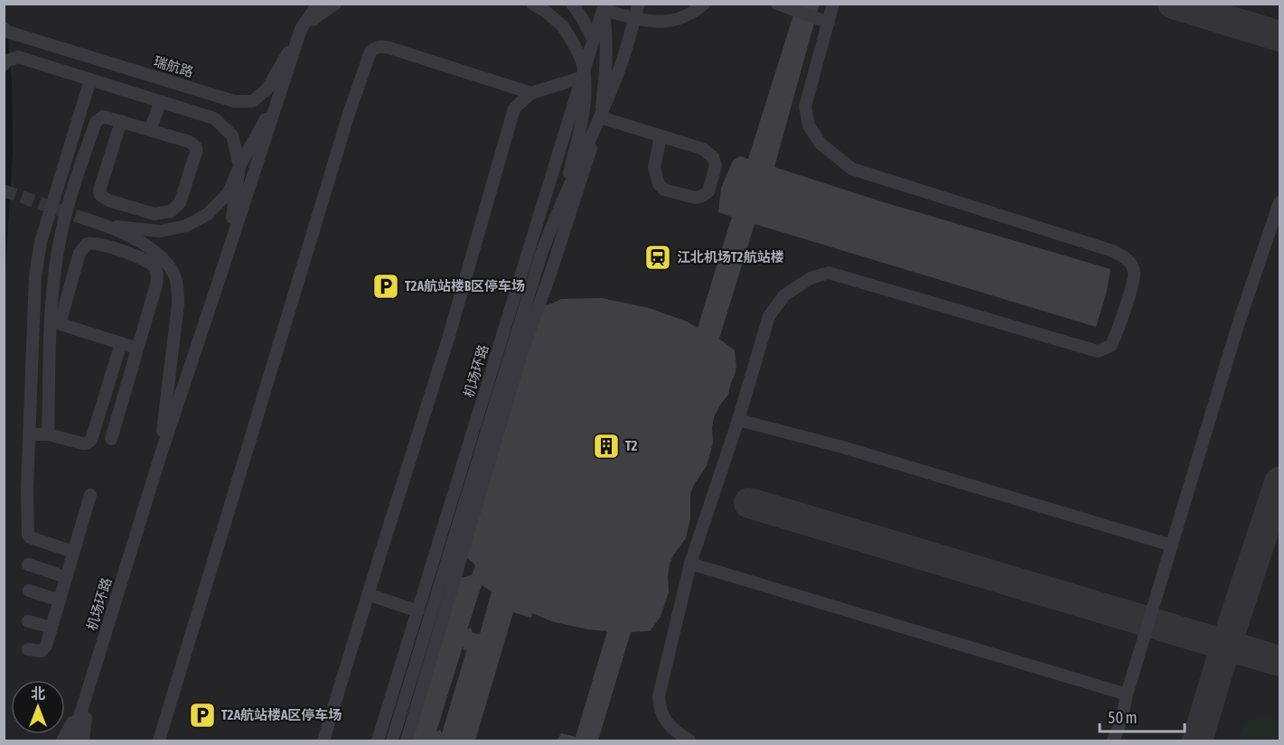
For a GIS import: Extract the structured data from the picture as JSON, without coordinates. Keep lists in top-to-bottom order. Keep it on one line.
{"streets":{"street":["瑞航路","机场环路"]},"crossings":[["瑞航路","机场环路"]],"places":{"station":["江北机场T2航站楼"],"parking":["T2A航站楼B区停车场","T2A航站楼A区停车场"],"building":["T2"]},"scale_bar":"50 m","north":"top"}
